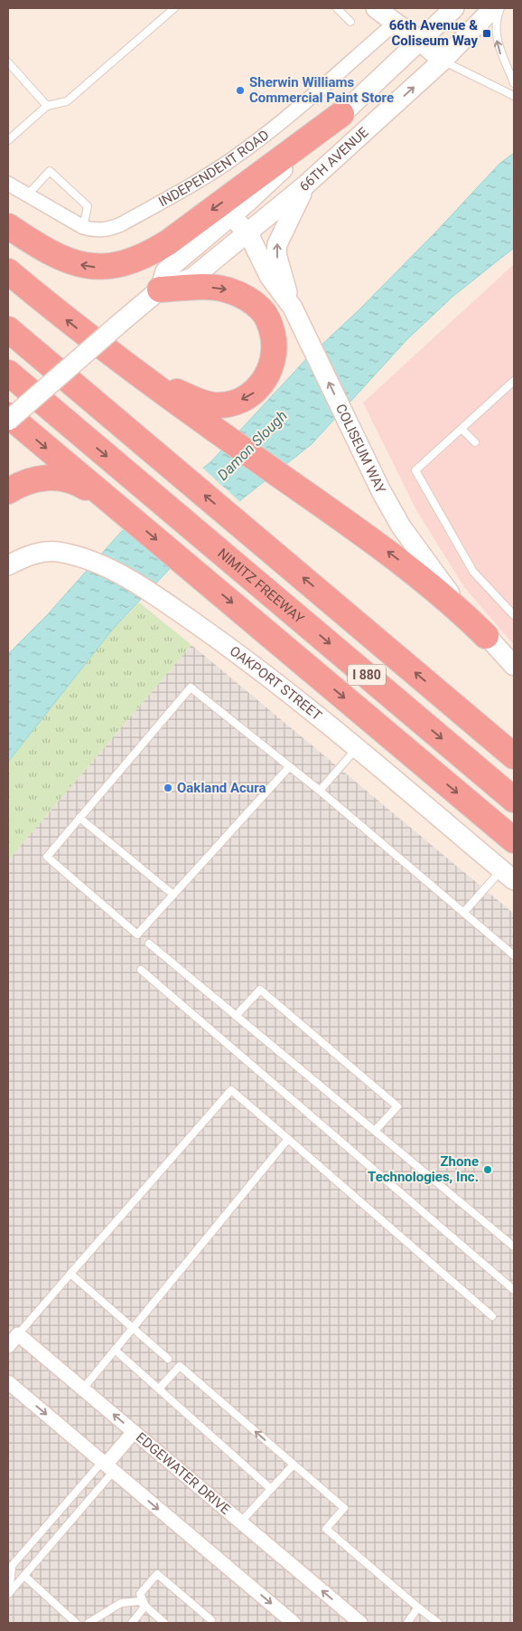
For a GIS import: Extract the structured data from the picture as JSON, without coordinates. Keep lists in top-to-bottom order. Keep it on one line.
{"streets":{"highway":["NIMITZ FREEWAY","I 880"],"street":["66TH AVENUE","INDEPENDENT ROAD","COLISEUM WAY","OAKPORT STREET","EDGEWATER DRIVE"]},"crossings":[["66TH AVENUE","COLISEUM WAY"]],"one_way":["COLISEUM WAY"],"water":["Damon Slough"],"places":{"transit":["66th Avenue & Coliseum Way"],"other":["Sherwin Williams Commercial Paint Store","Oakland Acura","Zhone Technologies, Inc."]}}
